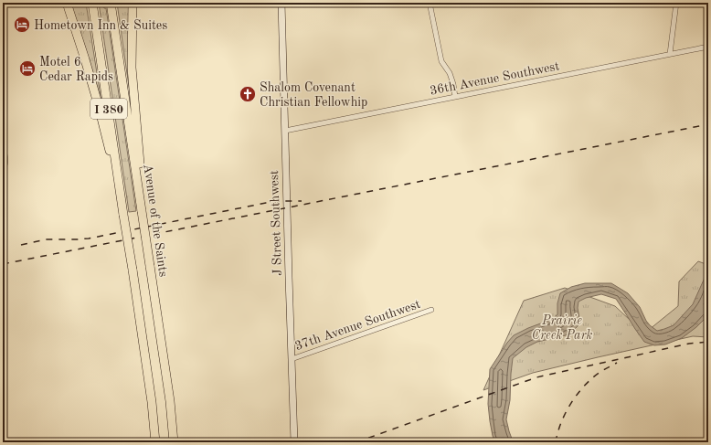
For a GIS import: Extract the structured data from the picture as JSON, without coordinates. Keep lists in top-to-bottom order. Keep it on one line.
{"streets":{"highway":["I 380","Avenue of the Saints"],"street":["36th Avenue Southwest","J Street Southwest","37th Avenue Southwest"]},"crossings":[["36th Avenue Southwest","J Street Southwest"],["J Street Southwest","37th Avenue Southwest"]],"parks":["Prairie Creek Park"],"places":{"hotel":["Hometown Inn & Suites","Motel 6 Cedar Rapids"],"church":["Shalom Covenant Christian Fellowhip"]}}
